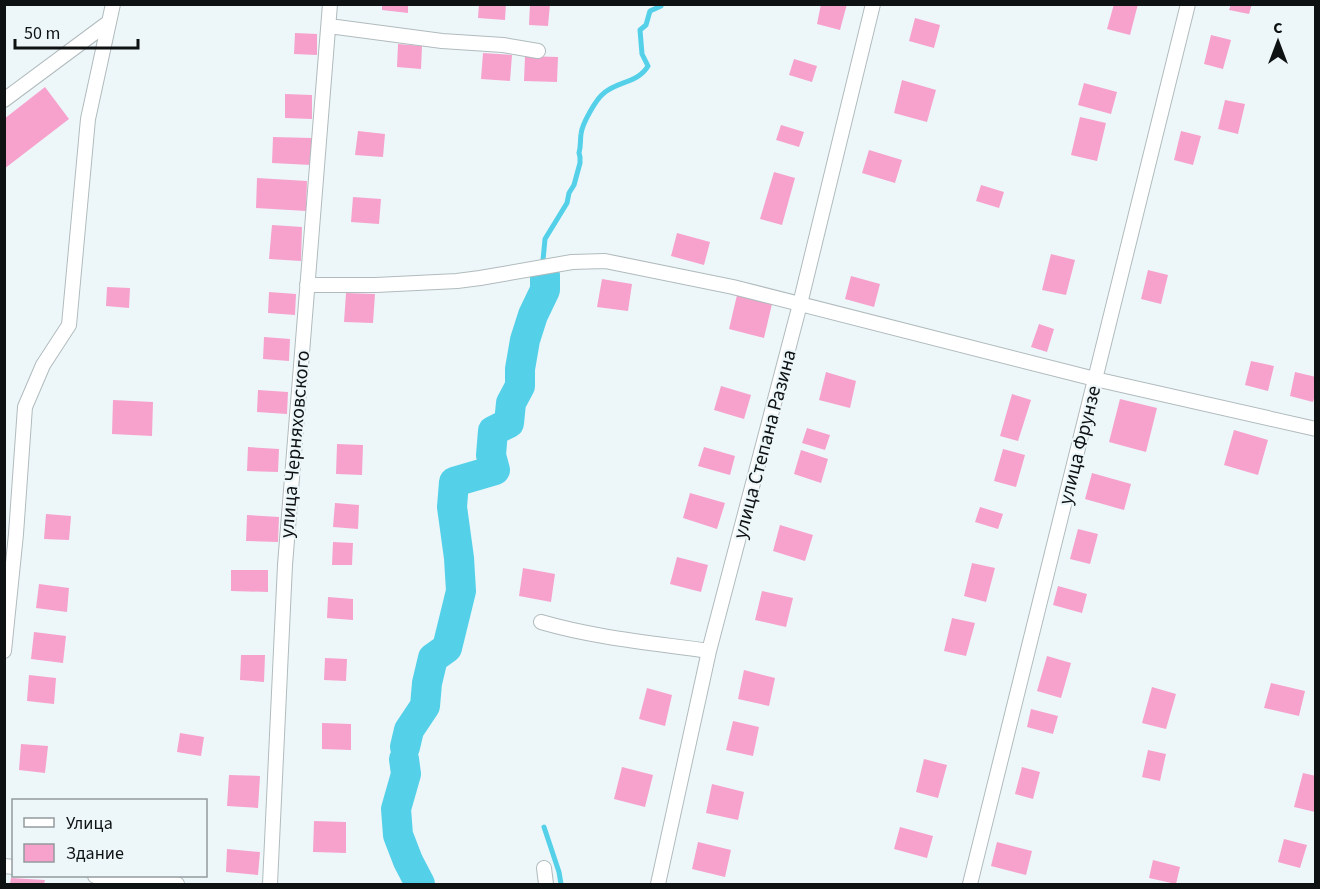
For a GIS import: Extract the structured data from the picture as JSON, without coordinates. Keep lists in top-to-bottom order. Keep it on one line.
{"streets":{"street":["улица Черняховского","улица Степана Разина","улица Фрунзе"]},"legend":["Улица","Здание"],"scale_bar":"50 m","north":"top"}
